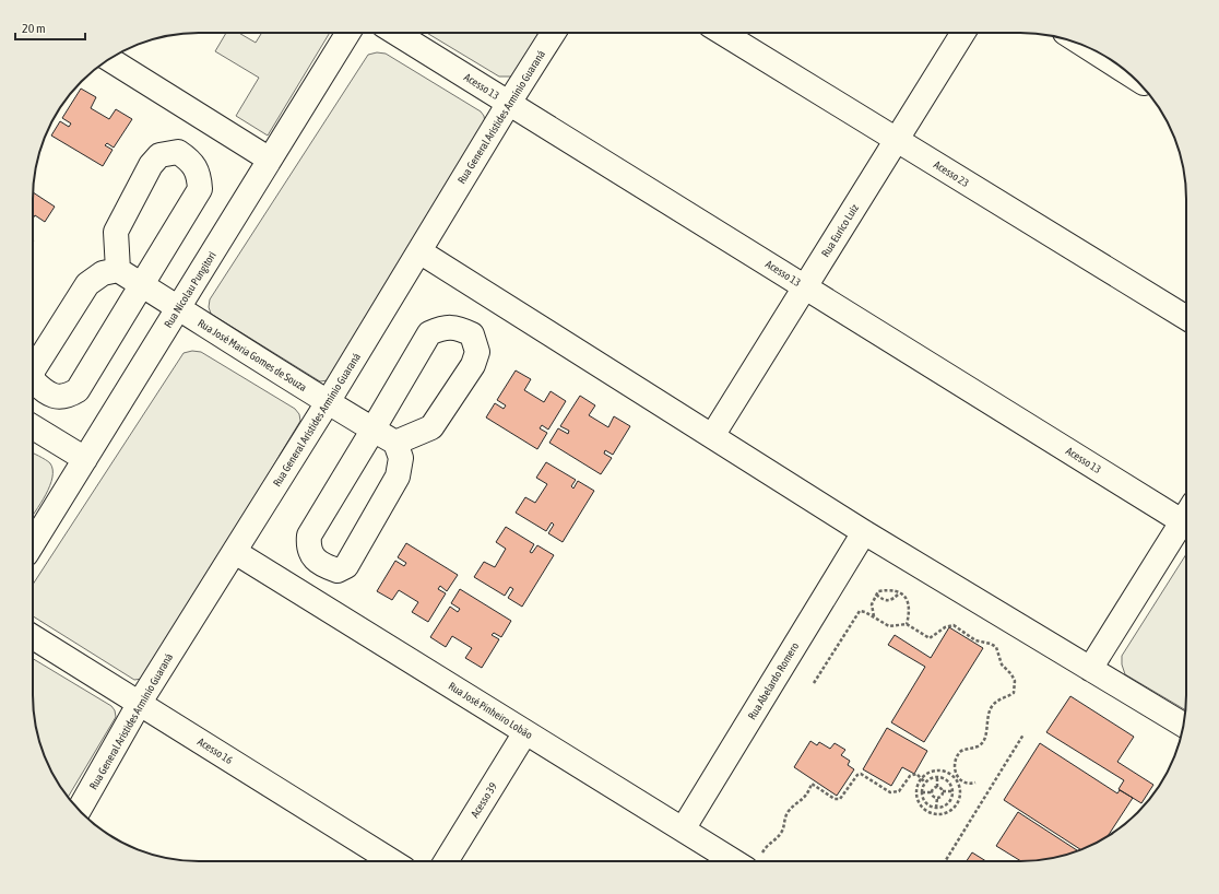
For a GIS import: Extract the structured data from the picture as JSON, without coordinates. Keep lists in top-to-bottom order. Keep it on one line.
{"streets":{"street":["Acesso 13","Rua General Aristides Armínio Guaraná","Acesso 23","Rua Eurico Luiz","Rua Nicolau Pungitori","Rua José Maria Gomes de Souza","Rua Abelardo Romero","Rua José Pinheiro Lobão","Acesso 16","Acesso 39"]},"crossings":[["Acesso 13","Rua General Aristides Armínio Guaraná"],["Acesso 13","Rua Eurico Luiz"],["Rua General Aristides Armínio Guaraná","Rua José Maria Gomes de Souza"],["Rua General Aristides Armínio Guaraná","Rua José Pinheiro Lobão"],["Rua General Aristides Armínio Guaraná","Acesso 16"],["Acesso 23","Rua Eurico Luiz"],["Rua Nicolau Pungitori","Rua José Maria Gomes de Souza"],["Rua Abelardo Romero","Rua José Pinheiro Lobão"],["Rua José Pinheiro Lobão","Acesso 39"]],"scale_bar":"20 m"}
